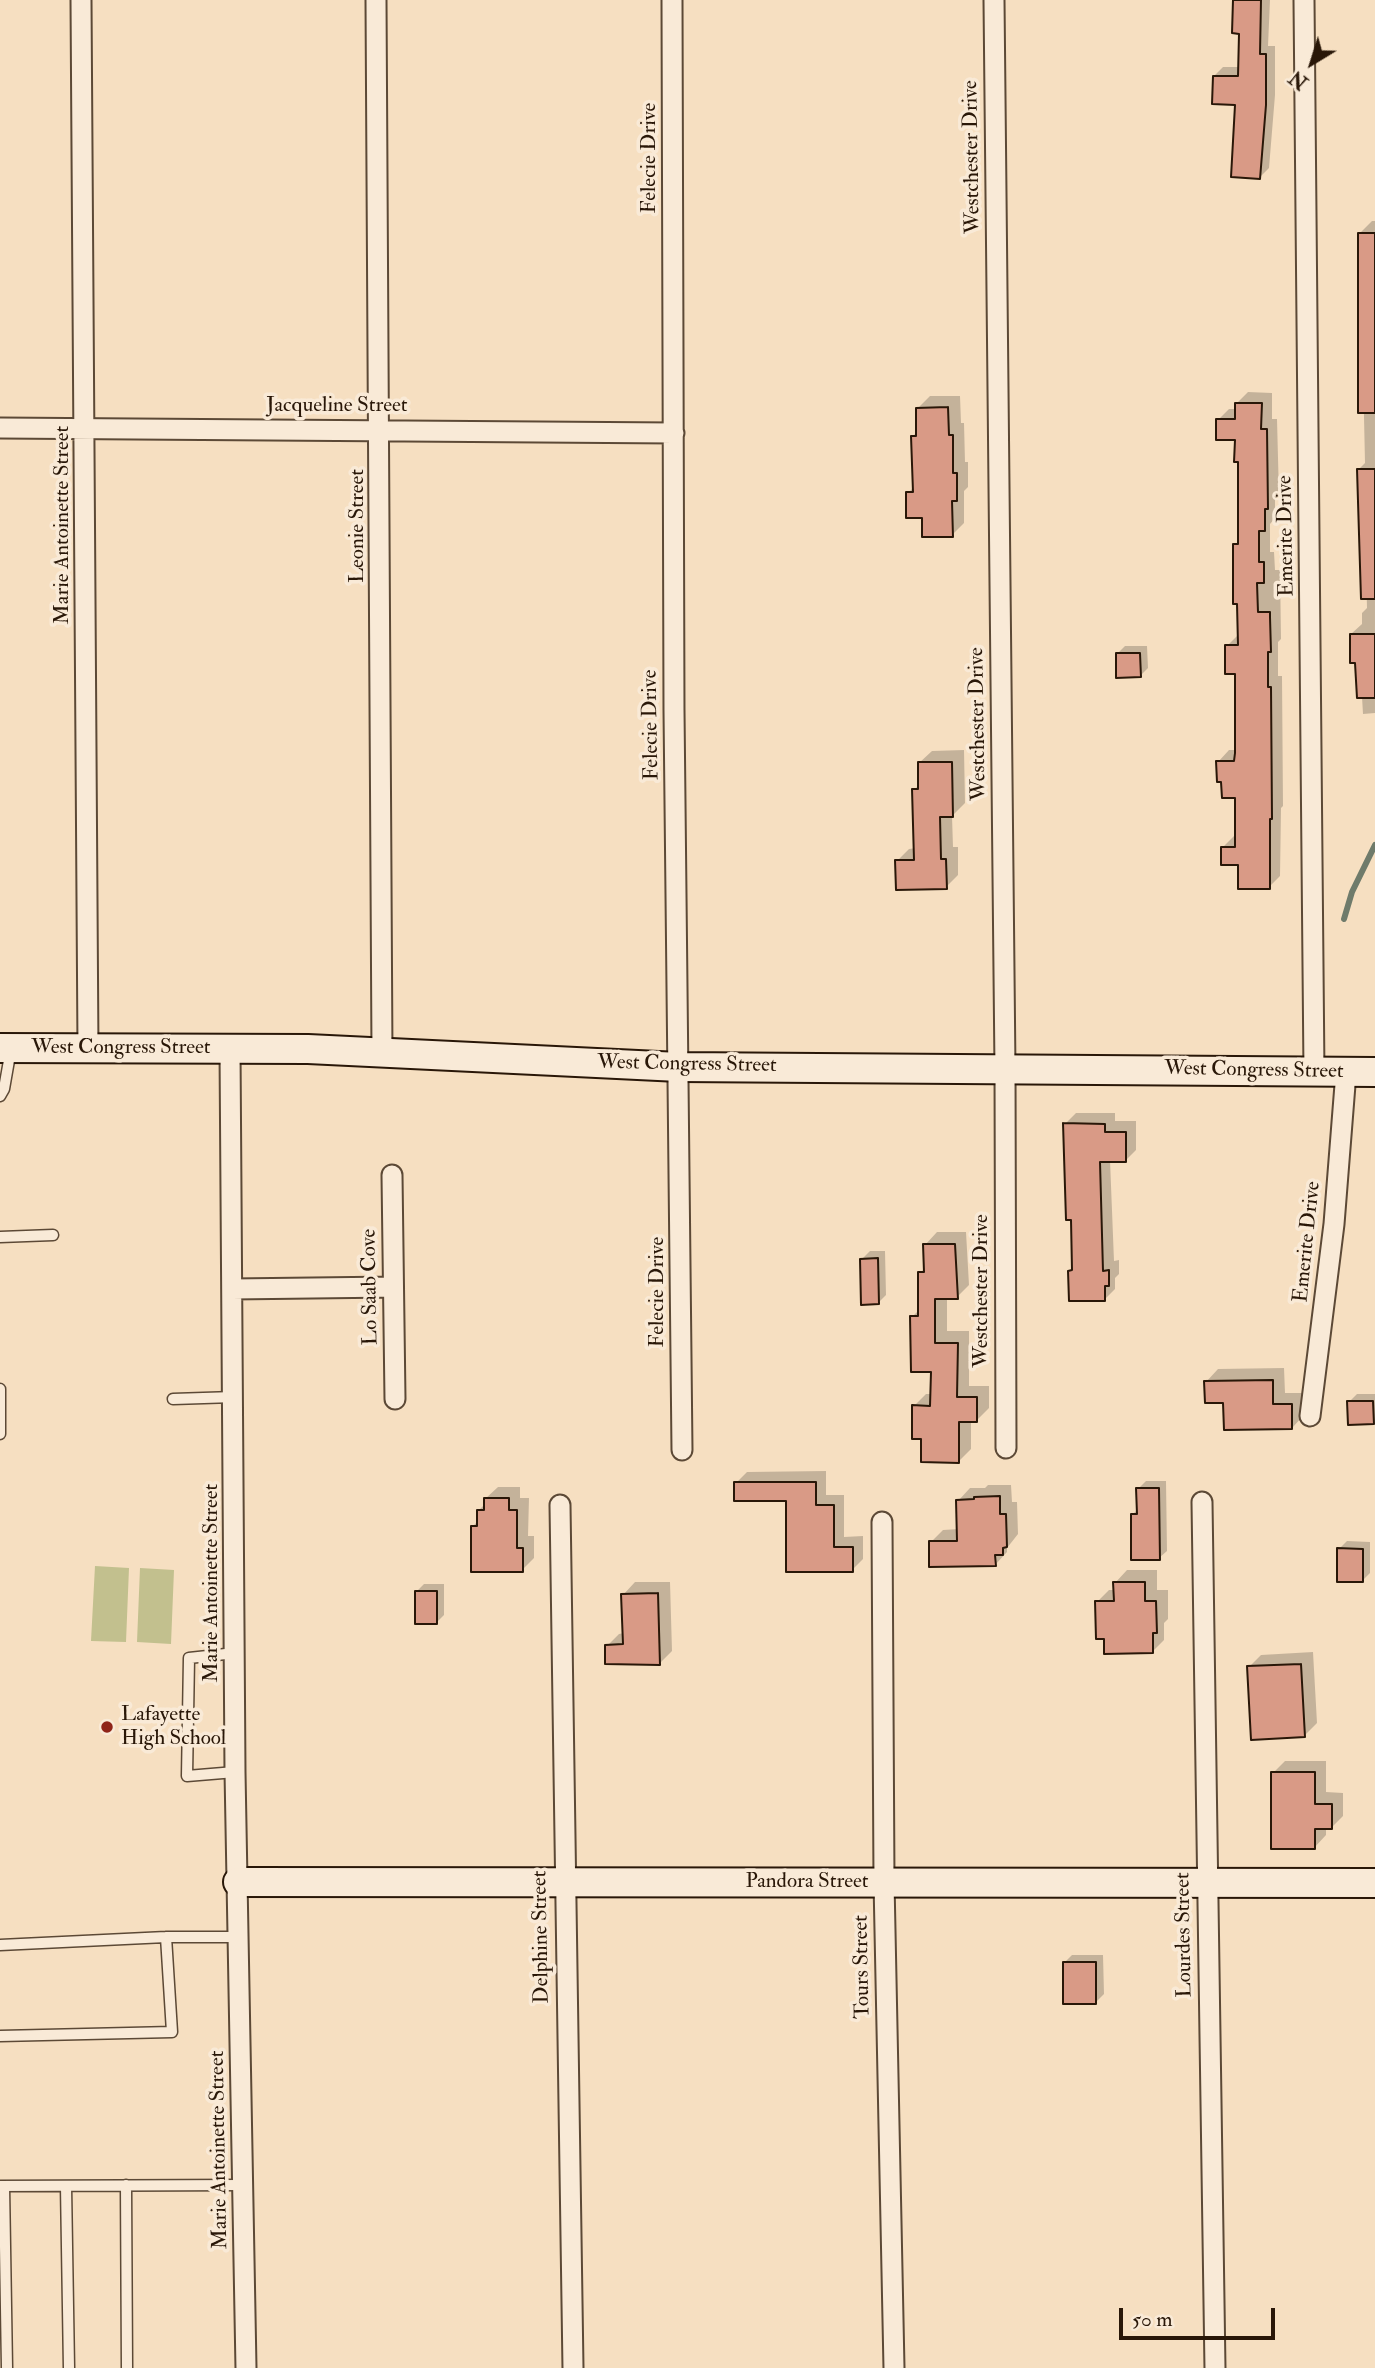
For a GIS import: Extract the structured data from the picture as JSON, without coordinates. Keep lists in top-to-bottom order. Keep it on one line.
{"streets":{"main road":["West Congress Street","Pandora Street"],"street":["Westchester Drive","Felecie Drive","Jacqueline Street","Marie Antoinette Street","Leonie Street","Emerite Drive","Lo Saab Cove","Lourdes Street","Delphine Street","Tours Street"]},"crossings":[["Westchester Drive","West Congress Street"],["Felecie Drive","Jacqueline Street"],["Felecie Drive","West Congress Street"],["Jacqueline Street","Marie Antoinette Street"],["Jacqueline Street","Leonie Street"],["Marie Antoinette Street","West Congress Street"],["Marie Antoinette Street","Pandora Street"],["Leonie Street","West Congress Street"],["Emerite Drive","West Congress Street"],["Pandora Street","Lourdes Street"],["Pandora Street","Delphine Street"],["Pandora Street","Tours Street"]],"places":["Lafayette High School"],"scale_bar":"50 m","north":"bottom left"}
